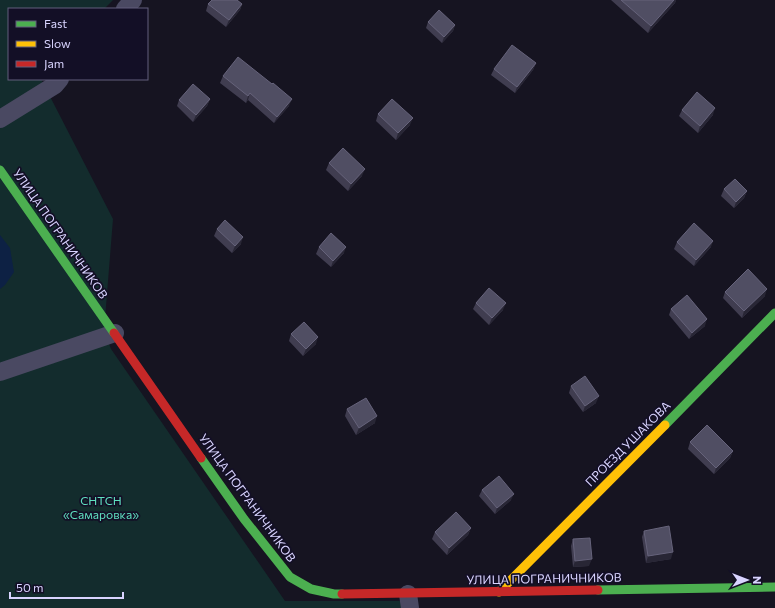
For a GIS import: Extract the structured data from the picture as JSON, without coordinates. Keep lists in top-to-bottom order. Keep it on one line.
{"streets":{"street":["УЛИЦА ПОГРАНИЧНИКОВ","ПРОЕЗД УШАКОВА"]},"crossings":[["УЛИЦА ПОГРАНИЧНИКОВ","ПРОЕЗД УШАКОВА"]],"parks":["СНТСН «Самаровка»"],"legend":["Fast","Slow","Jam"],"scale_bar":"50 m","north":"right"}
